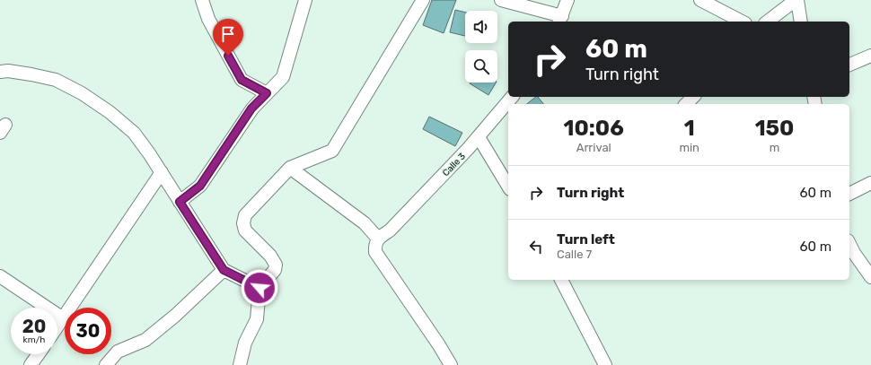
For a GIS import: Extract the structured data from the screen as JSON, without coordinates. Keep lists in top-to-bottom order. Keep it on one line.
{"streets":{"street":["Calle 3"]},"page":{"turn":["60 m","Turn right"],"eta":["10:06","Arrival","1","min","150","m"],"list":[{"name":"Turn right","value":"60 m"},{"name":"Turn left","note":"Calle 7","value":"60 m"}],"speed":"20 km/h","limit":"30"}}
